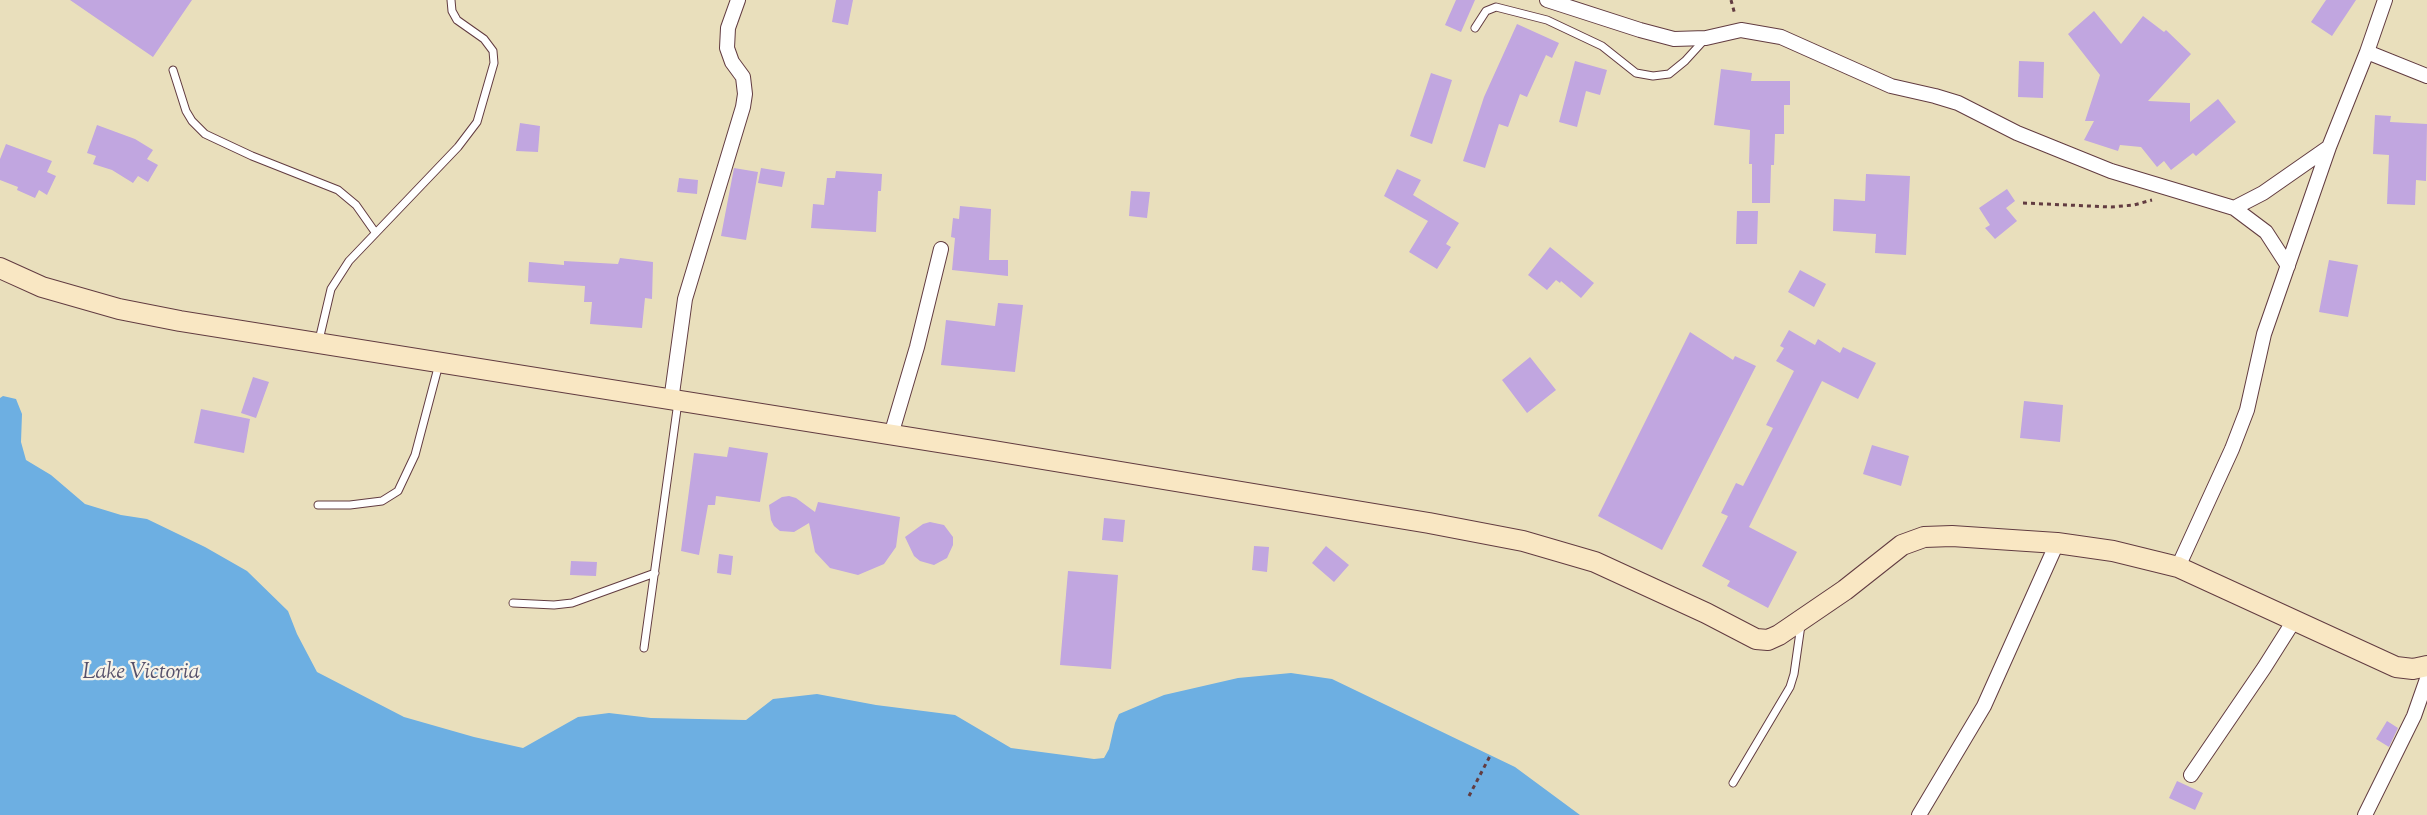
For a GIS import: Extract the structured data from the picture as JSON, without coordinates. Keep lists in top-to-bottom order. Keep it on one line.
{"water":["Lake Victoria"]}
